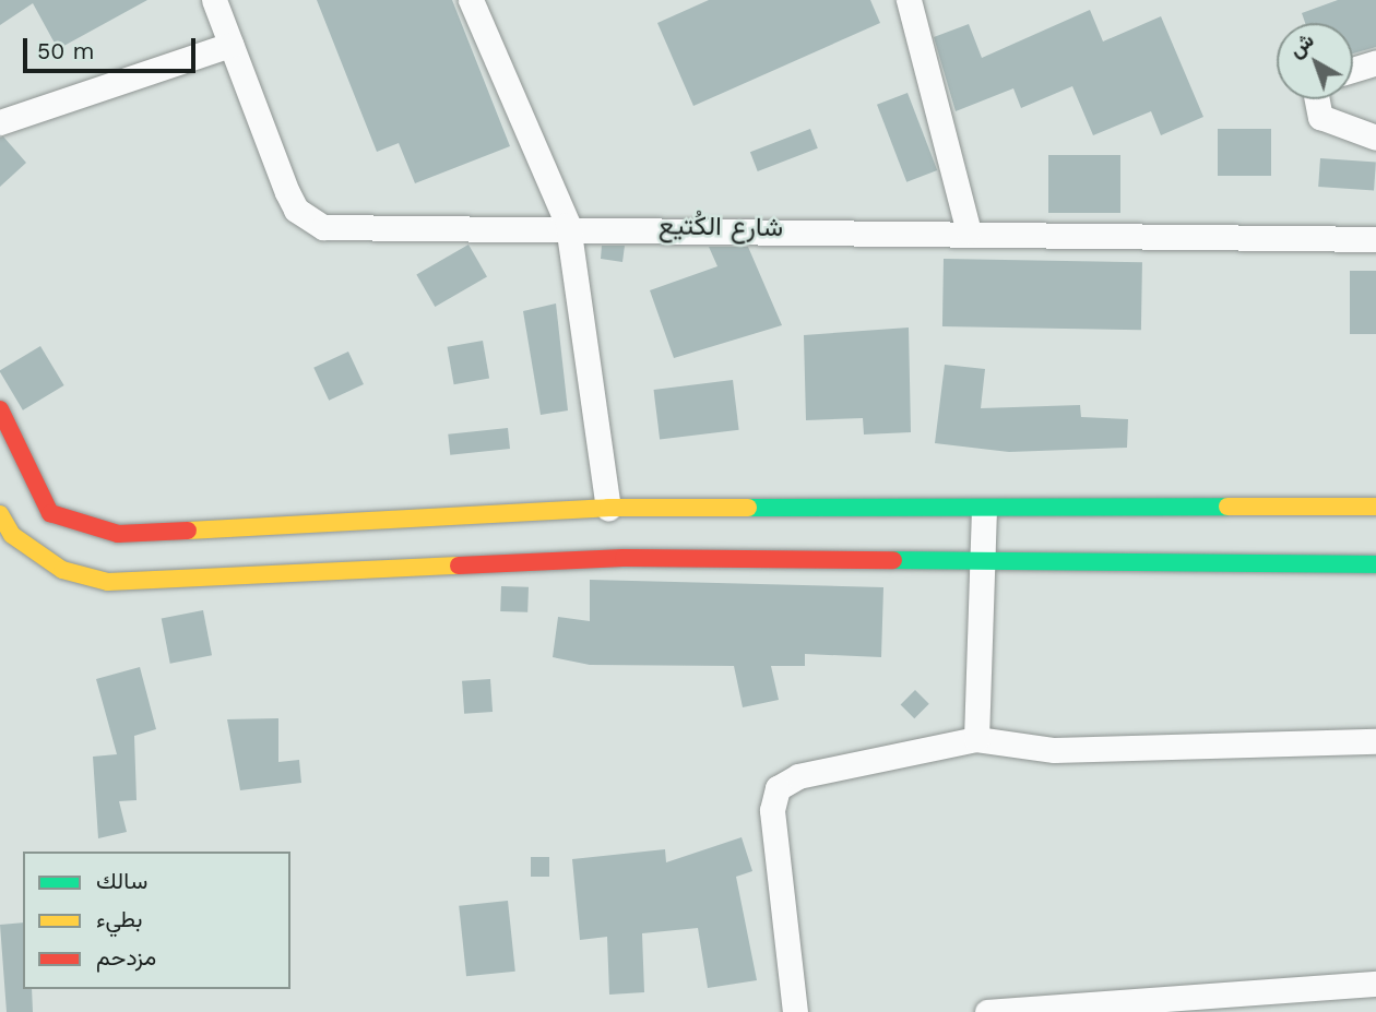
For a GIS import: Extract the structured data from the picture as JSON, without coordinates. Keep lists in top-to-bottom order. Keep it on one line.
{"streets":{"street":["شارع الكُتيع"]},"legend":["سالك","بطيء","مزدحم"],"scale_bar":"50 m","north":"top left"}
